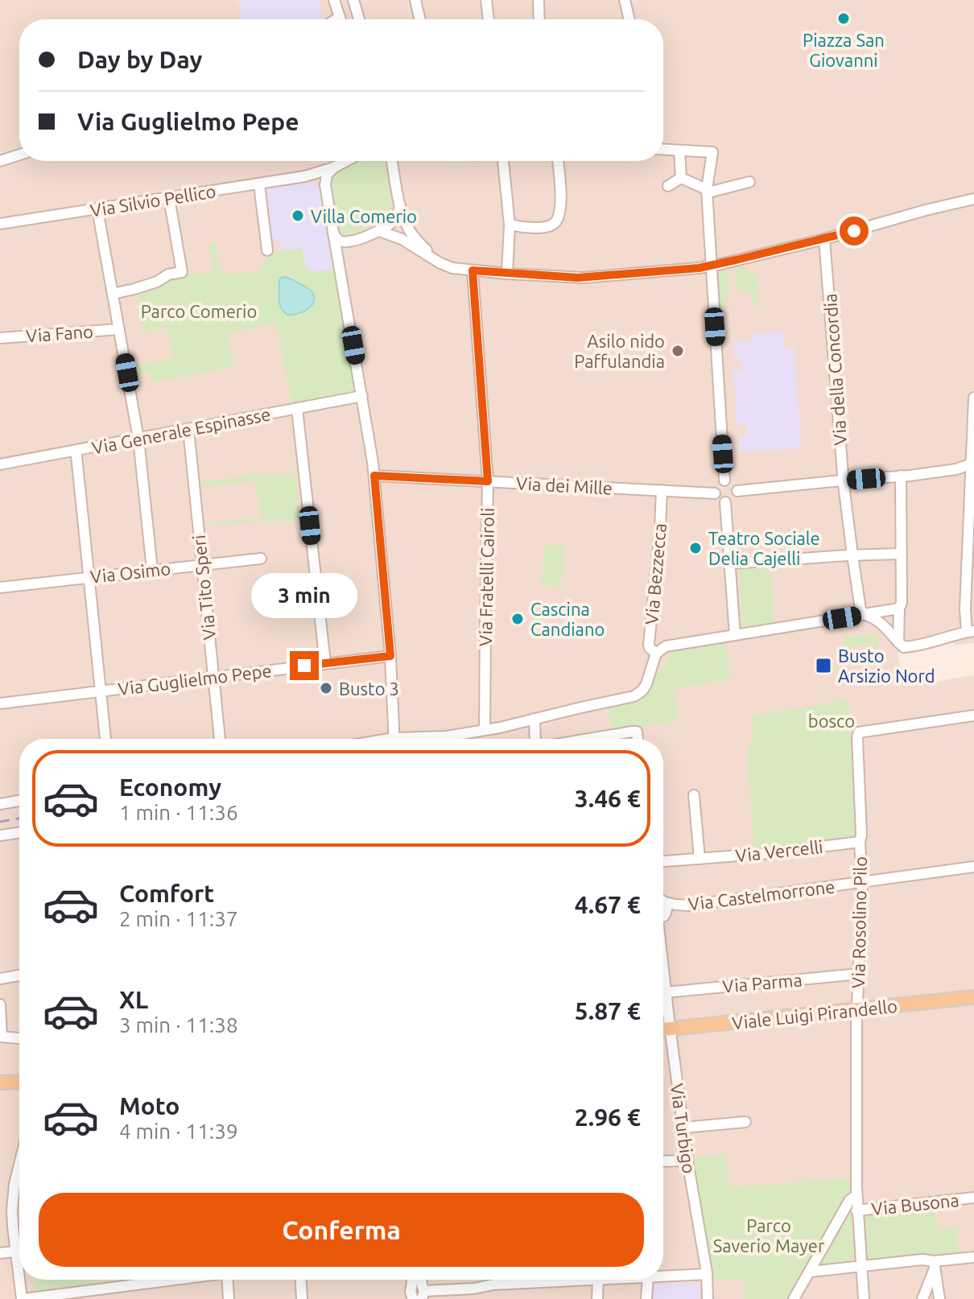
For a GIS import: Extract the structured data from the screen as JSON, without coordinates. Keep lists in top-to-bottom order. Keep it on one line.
{"streets":{"main road":["Viale Luigi Pirandello"],"street":["Via Silvio Pellico","Via Fano","Via della Concordia","Via Generale Espinasse","Via dei Mille","Via Osimo","Via Bezzecca","Via Fratelli Cairoli","Via Tito Speri","Via Guglielmo Pepe","Via Vercelli","Via Castelmorrone","Via Rosolino Pilo","Via Parma","Via Turbigo","Via Busona"]},"crossings":[["Via Generale Espinasse","Via Tito Speri"],["Via dei Mille","Via Bezzecca"],["Via dei Mille","Via Fratelli Cairoli"],["Via Osimo","Via Tito Speri"],["Via Tito Speri","Via Guglielmo Pepe"],["Via Vercelli","Via Rosolino Pilo"],["Via Castelmorrone","Via Rosolino Pilo"],["Via Rosolino Pilo","Via Parma"],["Via Rosolino Pilo","Viale Luigi Pirandello"],["Via Rosolino Pilo","Via Busona"],["Via Parma","Via Turbigo"],["Viale Luigi Pirandello","Via Turbigo"]],"parks":["Parco Comerio","bosco","Parco Saverio Mayer"],"places":{"other":["Piazza San Giovanni","Villa Comerio","Asilo nido Paffulandia","Teatro Sociale Delia Cajelli","Cascina Candiano","Busto 3"],"transit":["Busto Arsizio Nord"]},"page":{"banner":["Day by Day","Via Guglielmo Pepe"],"bubble":"3 min","list":[{"name":"Economy","note":"1 min · 11:36","value":"3.46 €"},{"name":"Comfort","note":"2 min · 11:37","value":"4.67 €"},{"name":"XL","note":"3 min · 11:38","value":"5.87 €"},{"name":"Moto","note":"4 min · 11:39","value":"2.96 €"}],"buttons":"Conferma"}}
